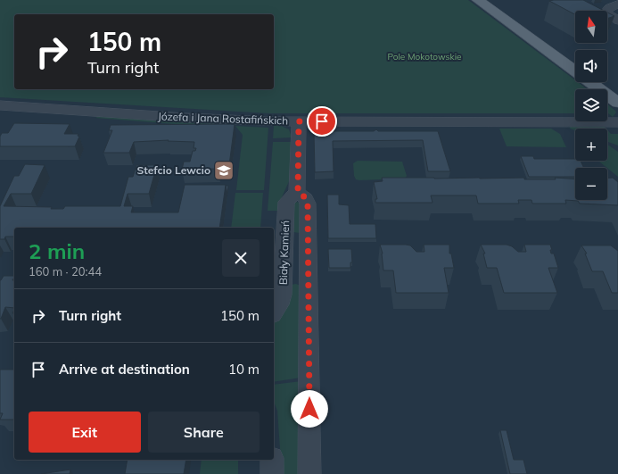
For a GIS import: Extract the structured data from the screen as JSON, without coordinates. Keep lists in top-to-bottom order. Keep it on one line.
{"streets":{"street":["Józefa i Jana Rostafińskich","Biały Kamień"]},"parks":["Pole Mokotowskie"],"places":{"school or university":["Stefcio Lewcio"]},"north":"top","page":{"map_buttons":["+","−"],"turn":["150 m","Turn right"],"heading":["2 min","160 m · 20:44"],"list":[{"name":"Turn right","value":"150 m"},{"name":"Arrive at destination","value":"10 m"}],"buttons":["Exit","Share"]}}
